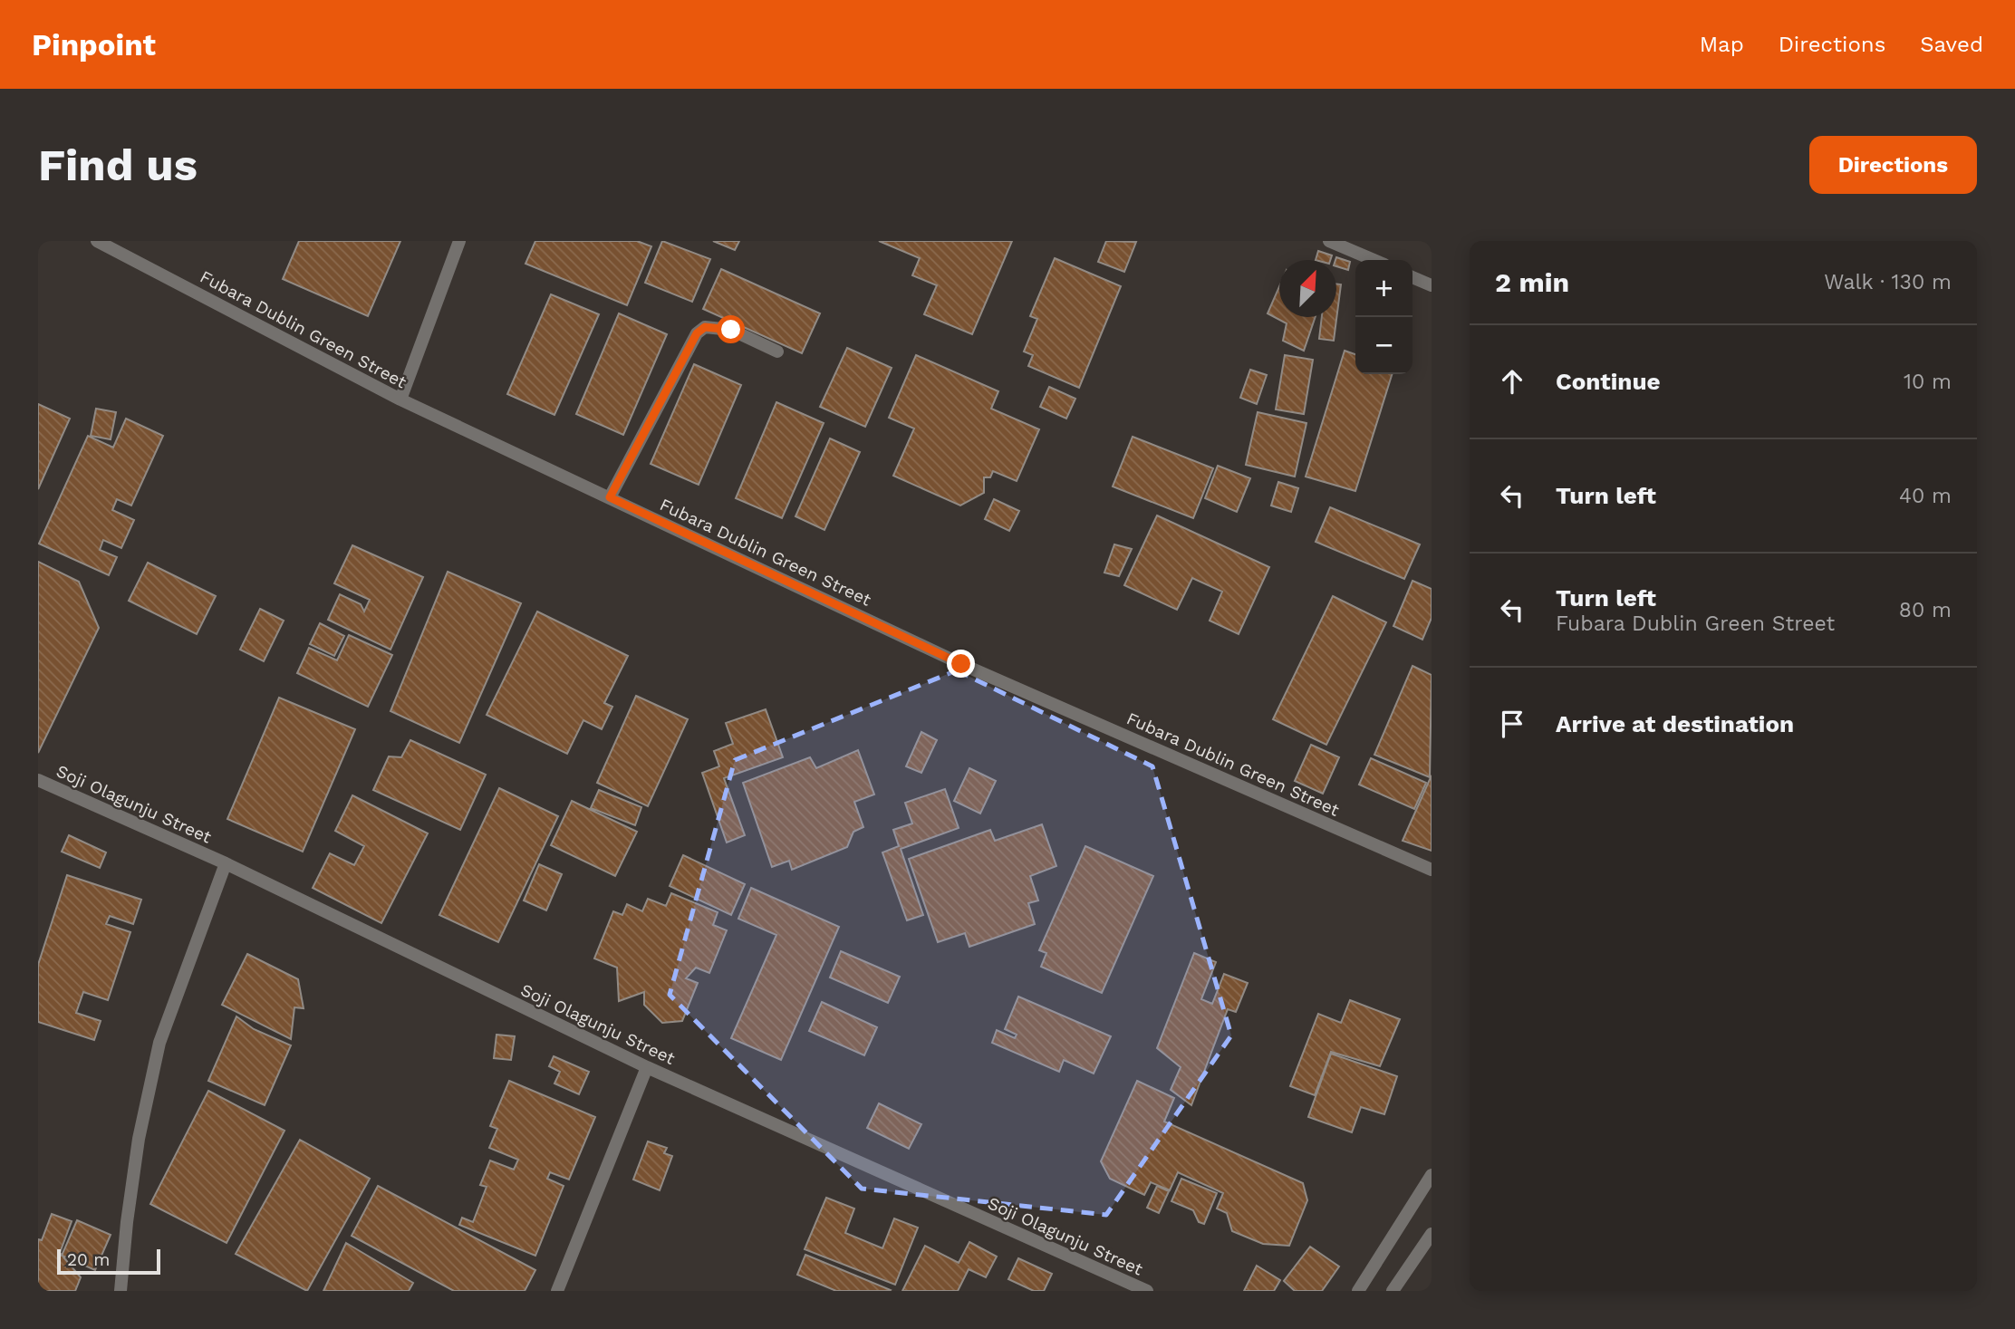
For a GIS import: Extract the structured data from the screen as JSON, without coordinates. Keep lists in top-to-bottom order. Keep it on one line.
{"streets":{"street":["Fubara Dublin Green Street","Soji Olagunju Street"]},"scale_bar":"20 m","north":"top right","page":{"header":"Pinpoint","nav":["Map","Directions","Saved"],"buttons":"Directions","title":"Find us","heading":["2 min","Walk · 130 m"],"map_buttons":["+","−"],"list":[["Continue","10 m"],["Turn left","40 m"],["Turn left","Fubara Dublin Green Street","80 m"],"Arrive at destination"],"scale":"20 m"}}
